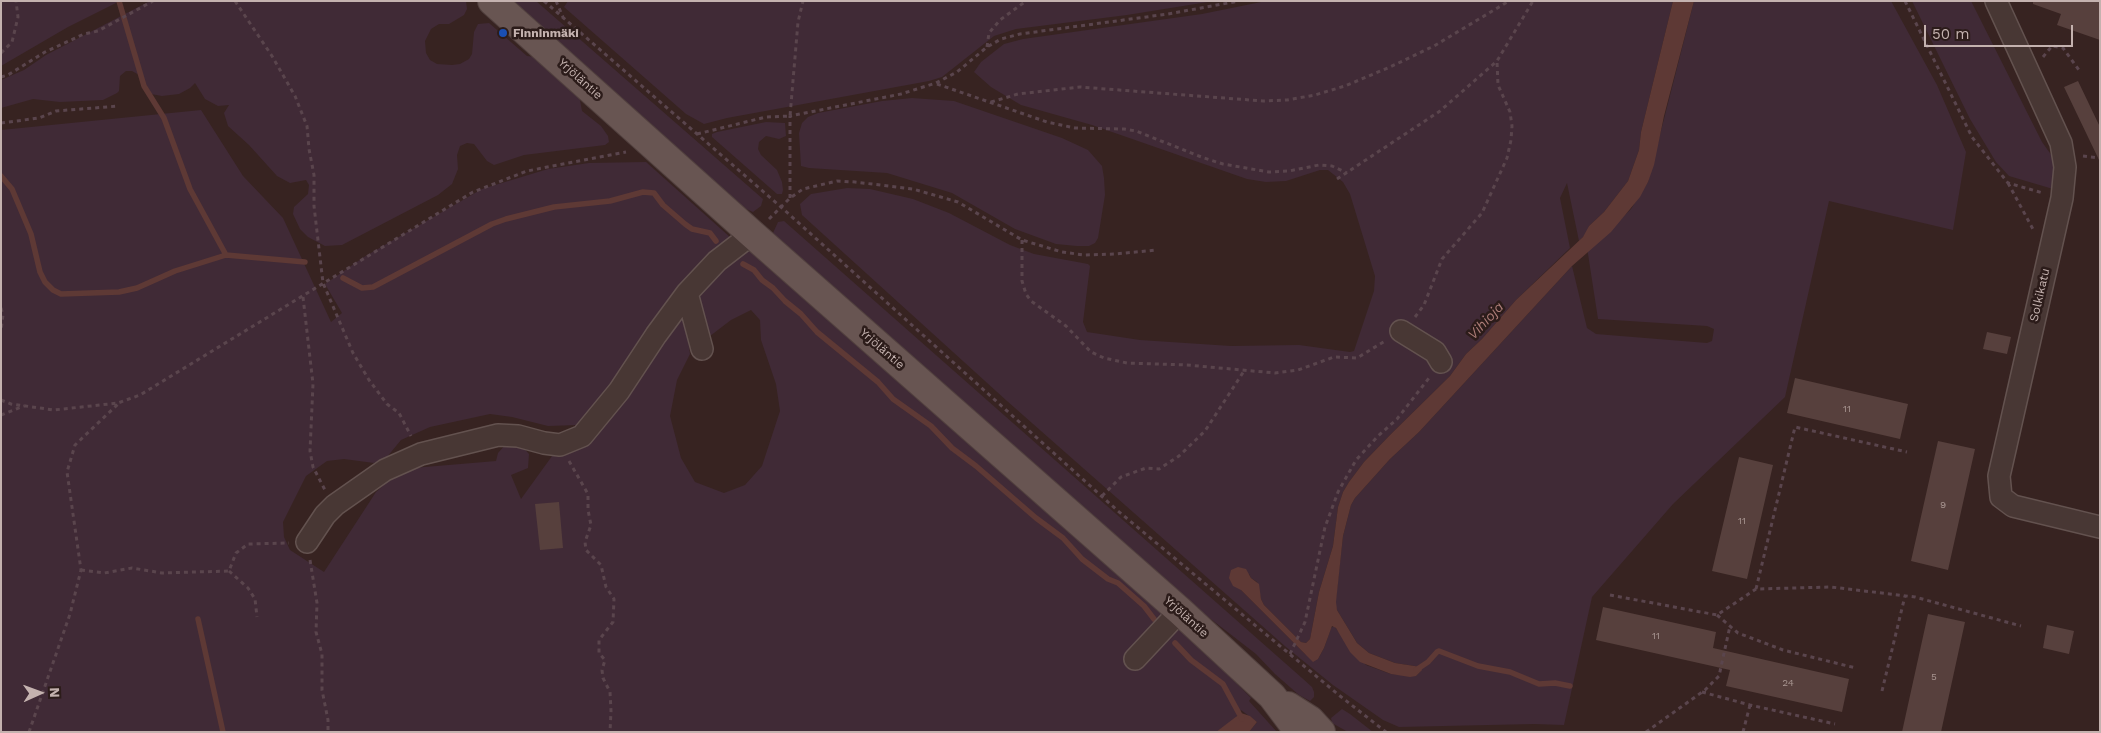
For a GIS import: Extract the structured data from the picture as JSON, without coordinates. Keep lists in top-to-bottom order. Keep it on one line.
{"streets":{"main road":["Yrjöläntie"],"street":["Solkikatu"]},"water":["Vihioja"],"places":["Finninmäki"],"house_numbers":["11","9","11","11","5","24"],"scale_bar":"50 m","north":"right"}
